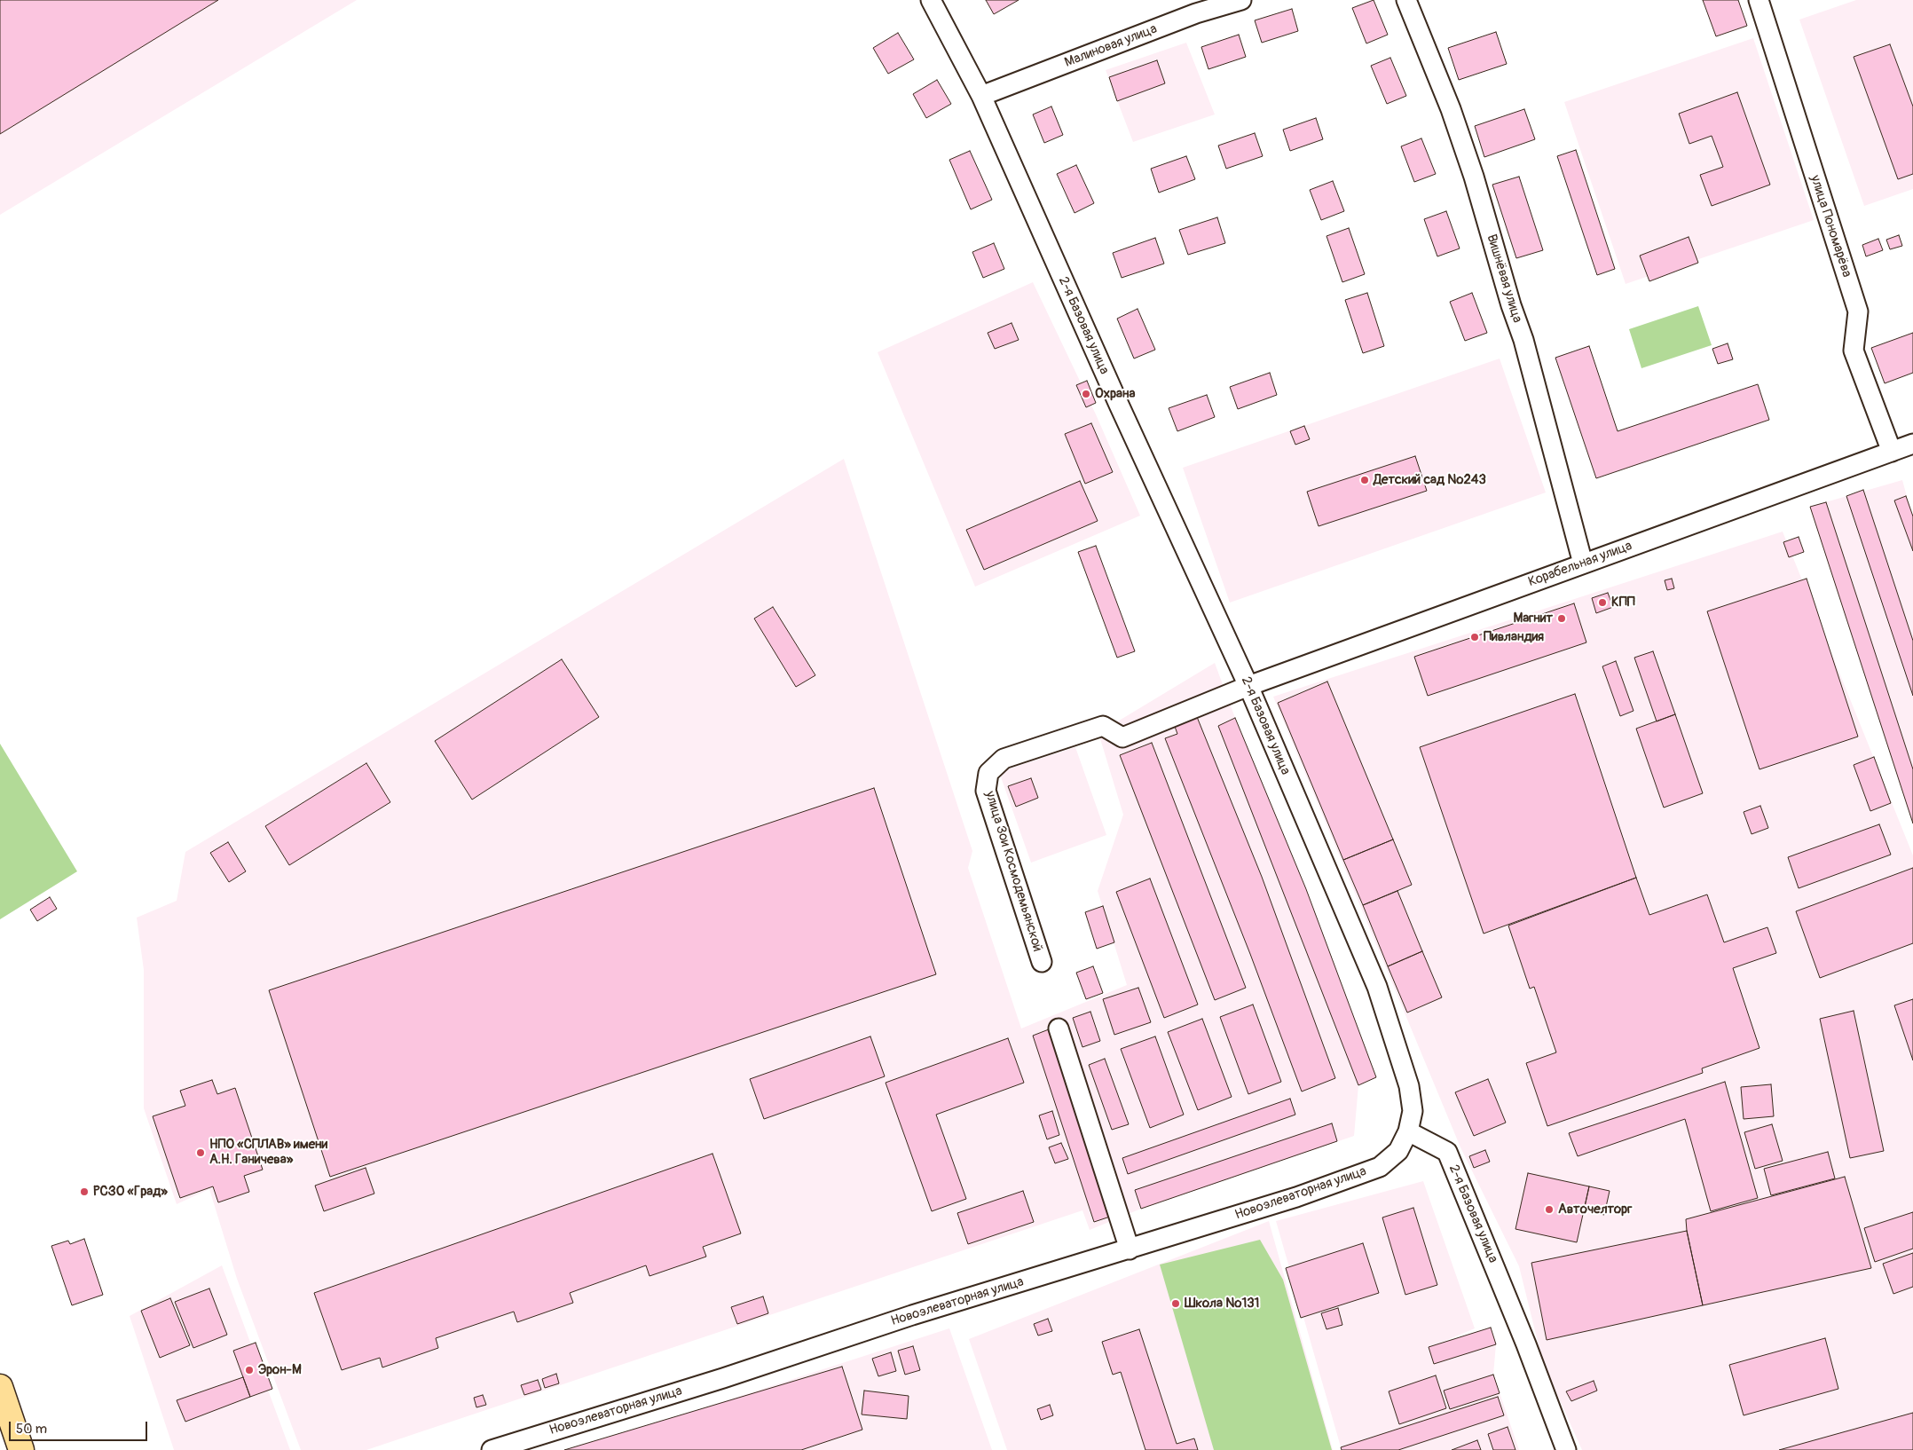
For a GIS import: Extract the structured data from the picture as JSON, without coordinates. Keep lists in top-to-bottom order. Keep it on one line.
{"streets":{"street":["Малиновая улица","улица Пономарёва","Вишнёвая улица","2-я Базовая улица","Корабельная улица","улица Зои Космодемьянской","Новоэлеваторная улица"]},"crossings":[["Малиновая улица","2-я Базовая улица"],["улица Пономарёва","Корабельная улица"],["Вишнёвая улица","Корабельная улица"],["2-я Базовая улица","Корабельная улица"],["2-я Базовая улица","улица Зои Космодемьянской"],["2-я Базовая улица","Новоэлеваторная улица"],["Корабельная улица","улица Зои Космодемьянской"]],"places":["Охрана","Детский сад №243","КПП","Магнит","Пивландия","НПО «СПЛАВ» имени А.Н. Ганичева»","РСЗО «Град»","Авточелторг","Школа №131","Эрон-М"],"scale_bar":"50 m"}
